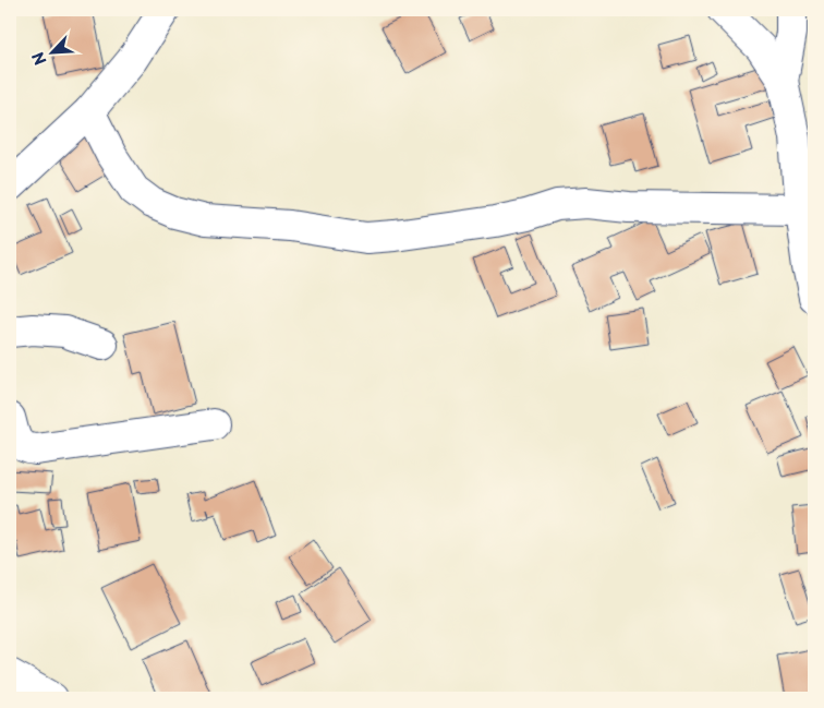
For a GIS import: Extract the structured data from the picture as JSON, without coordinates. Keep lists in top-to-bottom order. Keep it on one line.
{"north":"bottom left"}
